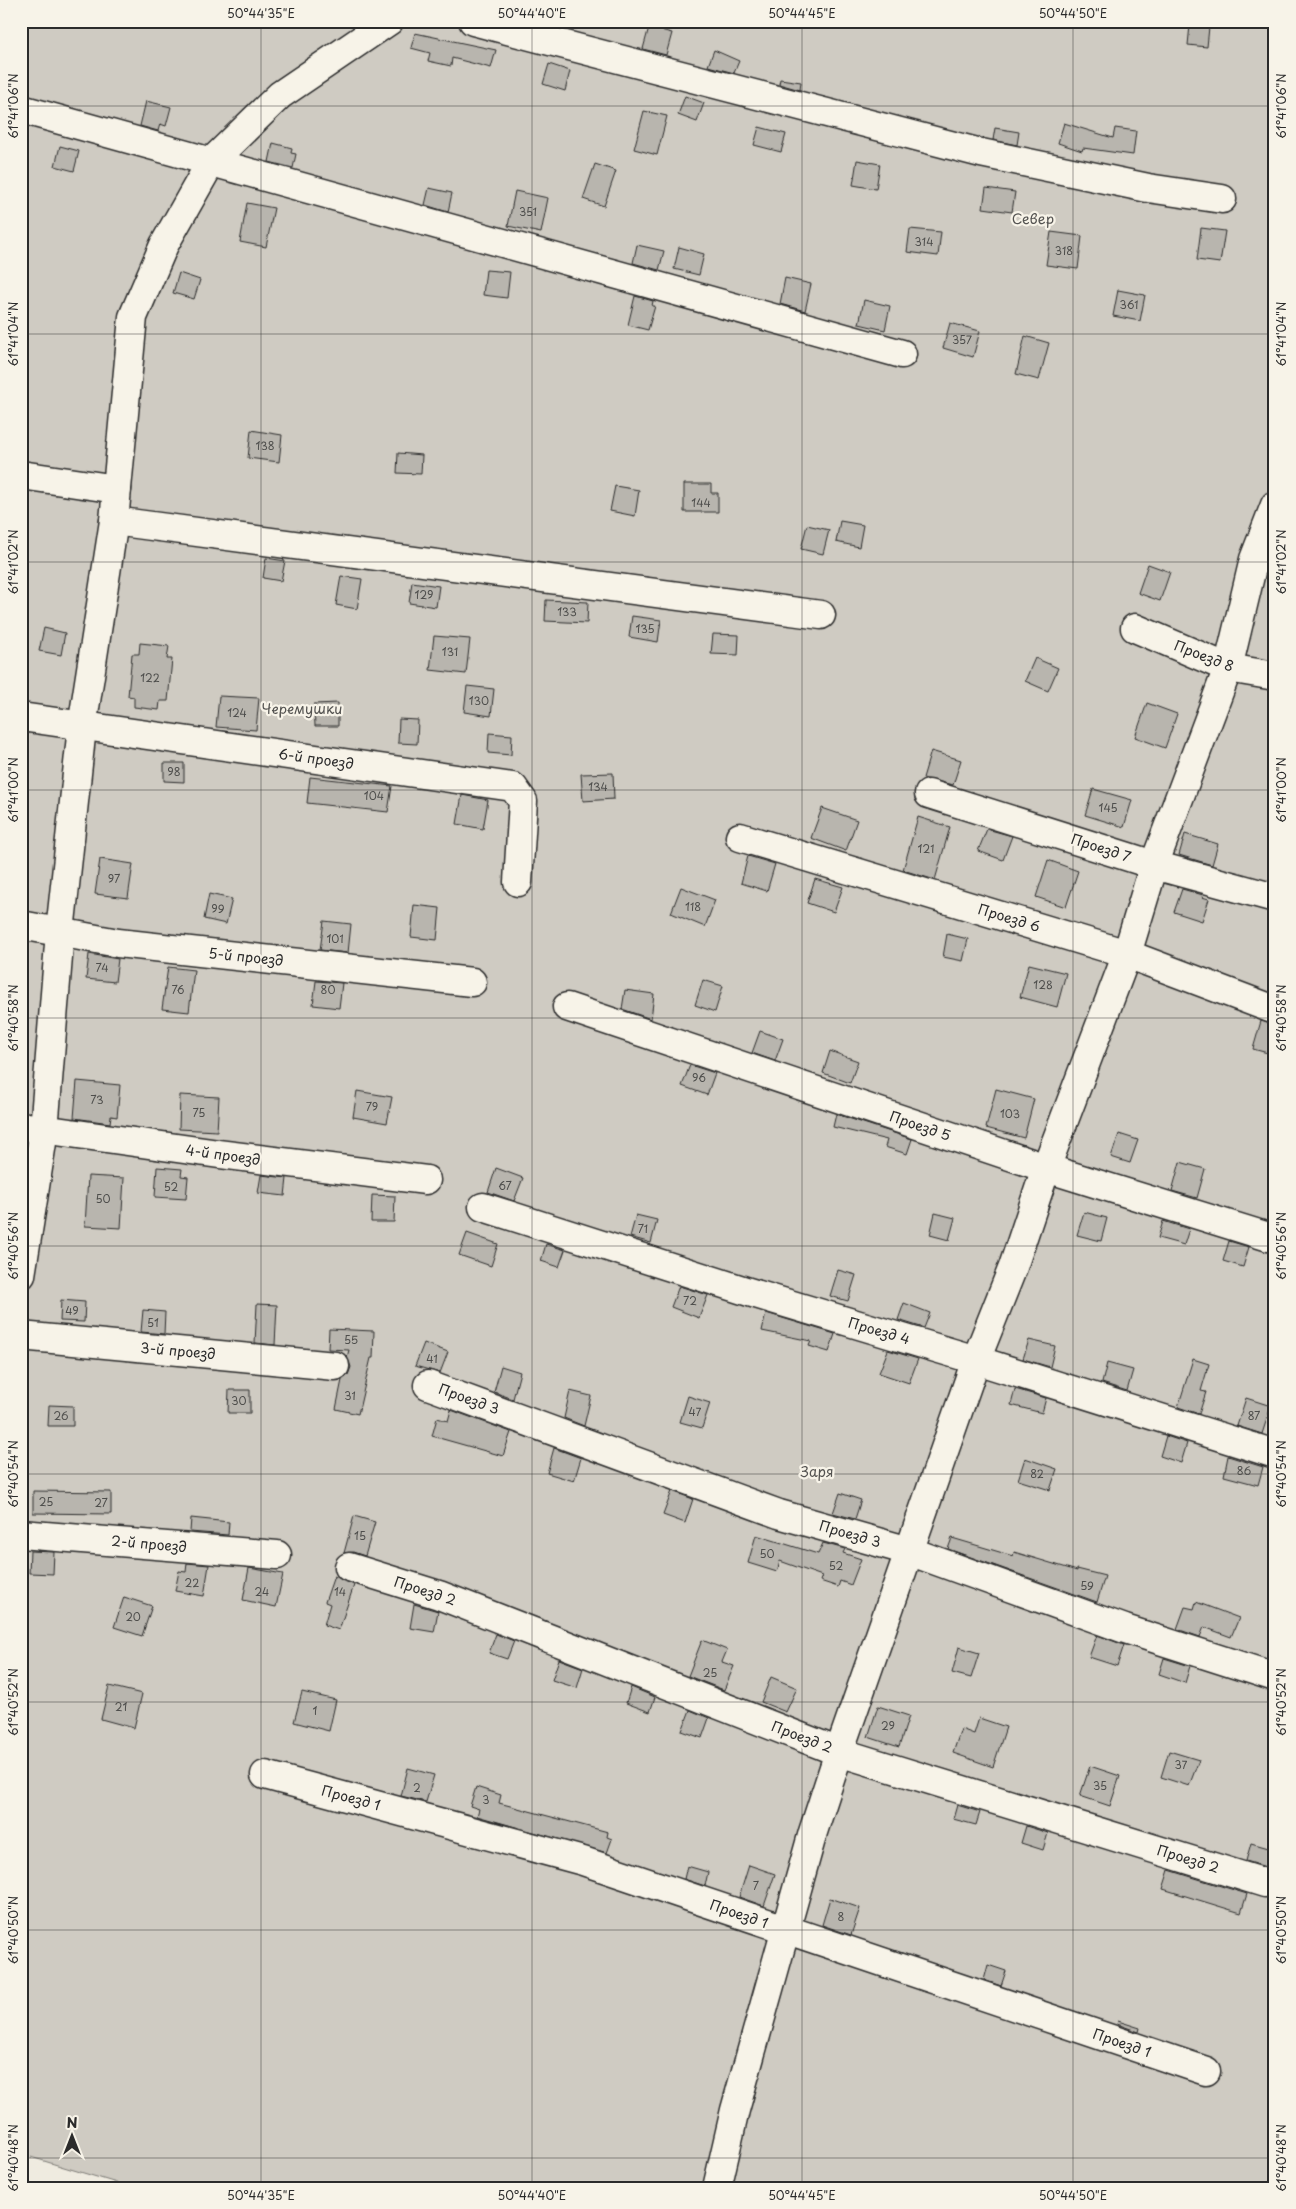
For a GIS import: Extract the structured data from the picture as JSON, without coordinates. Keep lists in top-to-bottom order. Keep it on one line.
{"streets":{"street":["Проезд 8","6-й проезд","Проезд 7","Проезд 6","5-й проезд","Проезд 5","4-й проезд","Проезд 4","3-й проезд","Проезд 3","2-й проезд","Проезд 2","Проезд 1"]},"parks":["Север","Черемушки","Заря"],"house_numbers":["351","314","318","361","357","138","144","129","133","135","131","122","130","124","98","134","104","145","121","97","118","99","101","74","128","76","80","96","73","79","75","103","67","52","50","71","72","49","51","55","41","31","30","47","26","87","86","82","25","27","15","50","52","22","59","24","14","20","25","21","1","29","37","35","2","3","7","8"],"north":"top","coordinates":["50°44'35\"E","50°44'40\"E","50°44'45\"E","50°44'50\"E","61°41'06\"N","61°41'04\"N","61°41'02\"N","61°41'00\"N","61°40'58\"N","61°40'56\"N","61°40'54\"N","61°40'52\"N","61°40'50\"N","61°40'48\"N"]}
